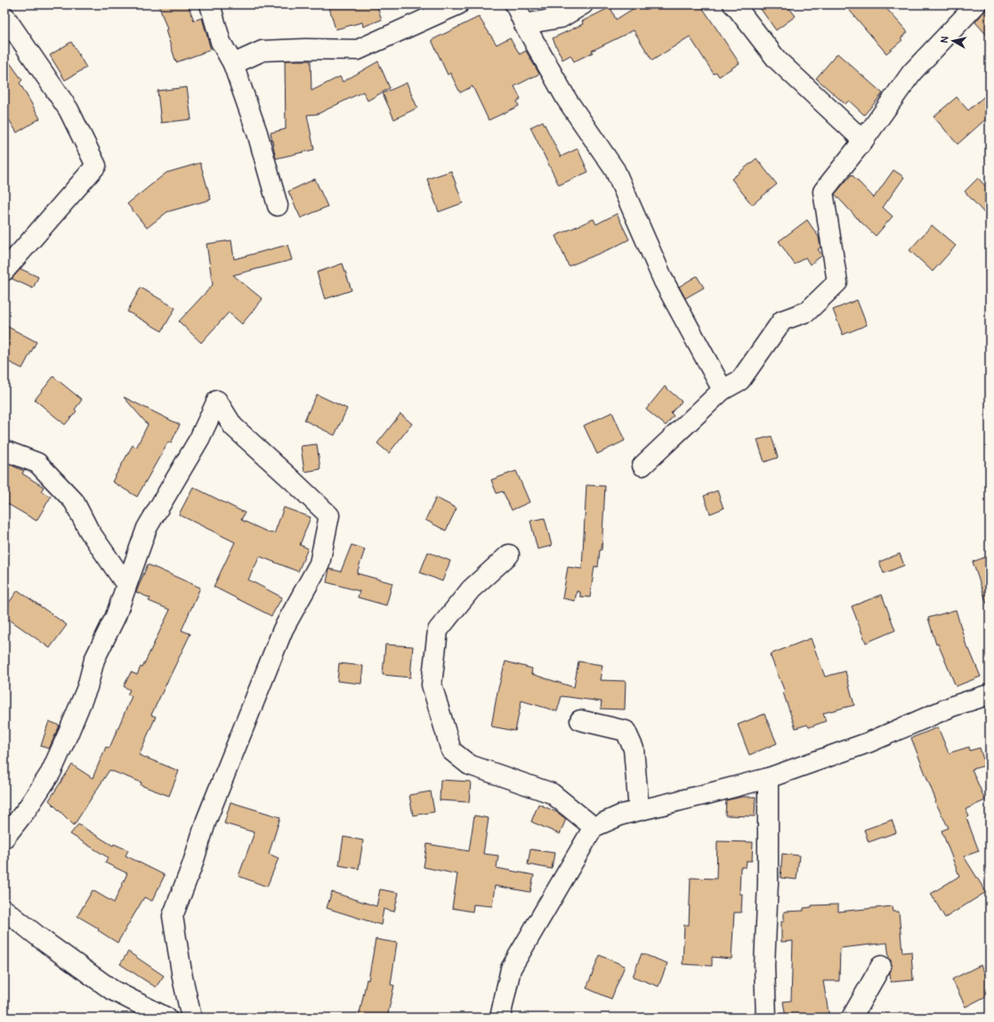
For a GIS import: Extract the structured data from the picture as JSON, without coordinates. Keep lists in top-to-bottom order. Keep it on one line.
{"north":"left"}
